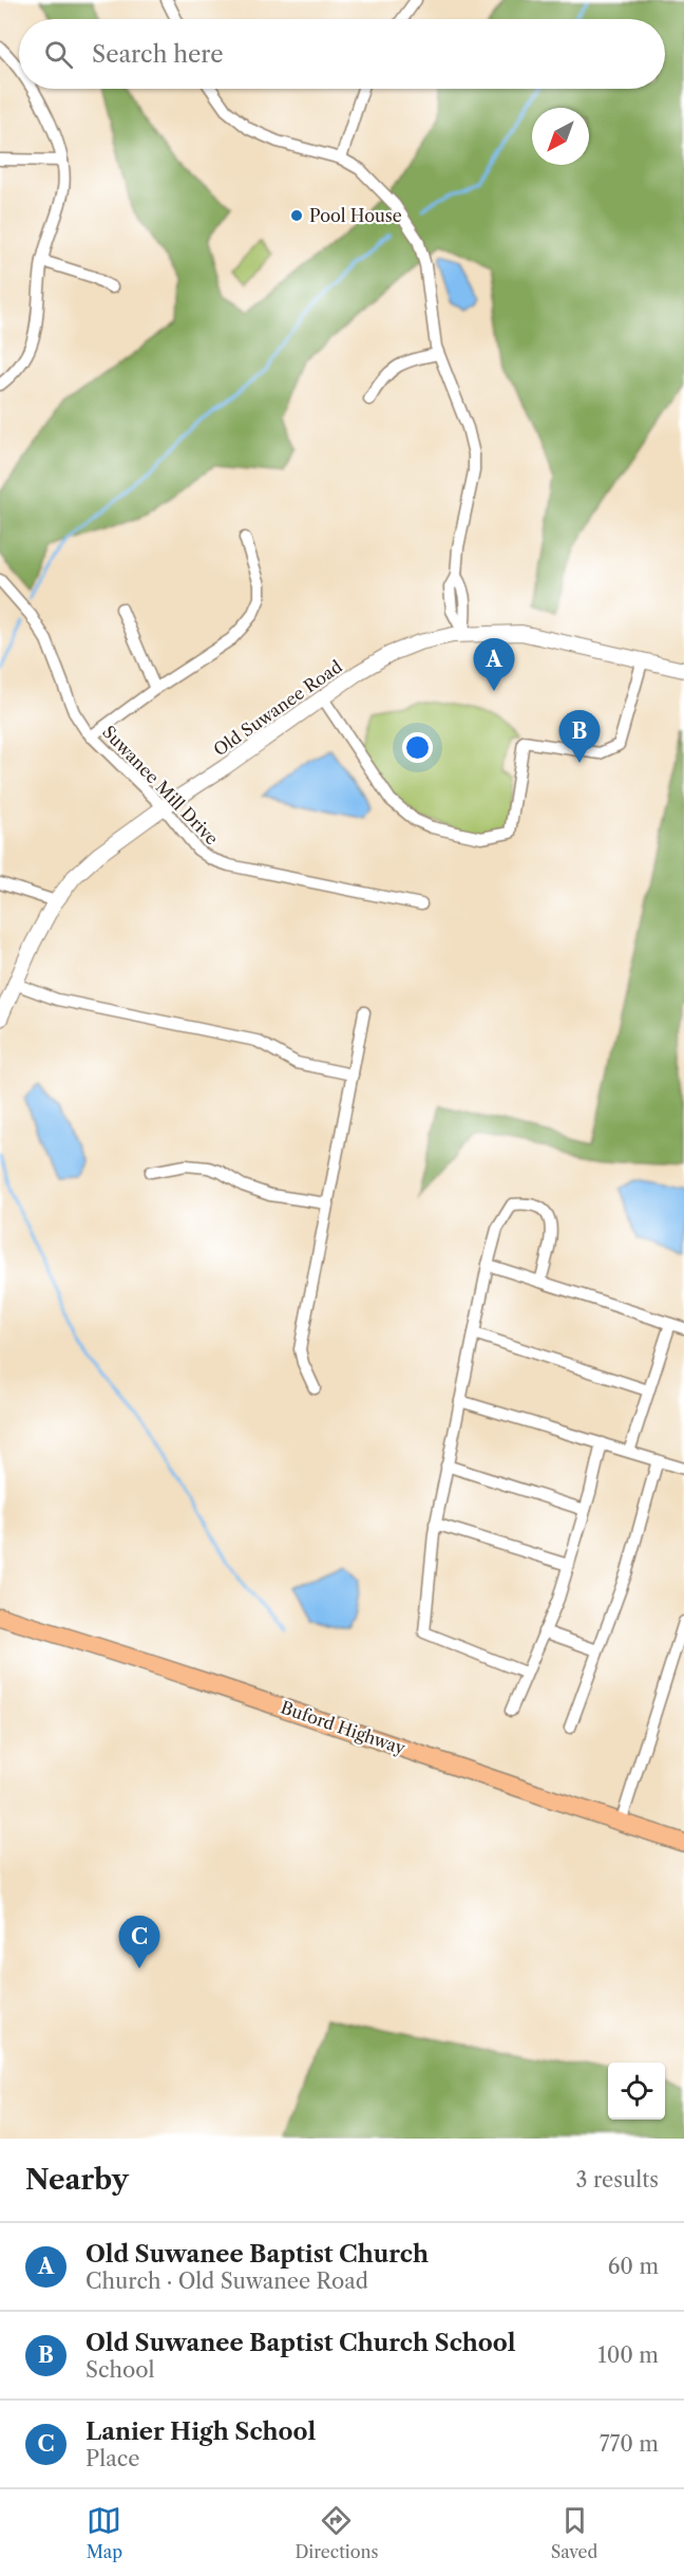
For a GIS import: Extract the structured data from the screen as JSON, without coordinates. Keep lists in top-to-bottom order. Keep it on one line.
{"streets":{"main road":["Buford Highway"],"street":["Old Suwanee Road","Suwanee Mill Drive"]},"crossings":[["Old Suwanee Road","Suwanee Mill Drive"]],"places":["Pool House"],"north":"bottom left","page":{"search":"Search here","pins":["A","B","C"],"heading":["Nearby","3 results"],"list":[{"mark":"A","name":"Old Suwanee Baptist Church","note":"Church · Old Suwanee Road","value":"60 m"},{"mark":"B","name":"Old Suwanee Baptist Church School","note":"School","value":"100 m"},{"mark":"C","name":"Lanier High School","note":"Place","value":"770 m"}],"nav":["Map","Directions","Saved"]}}
